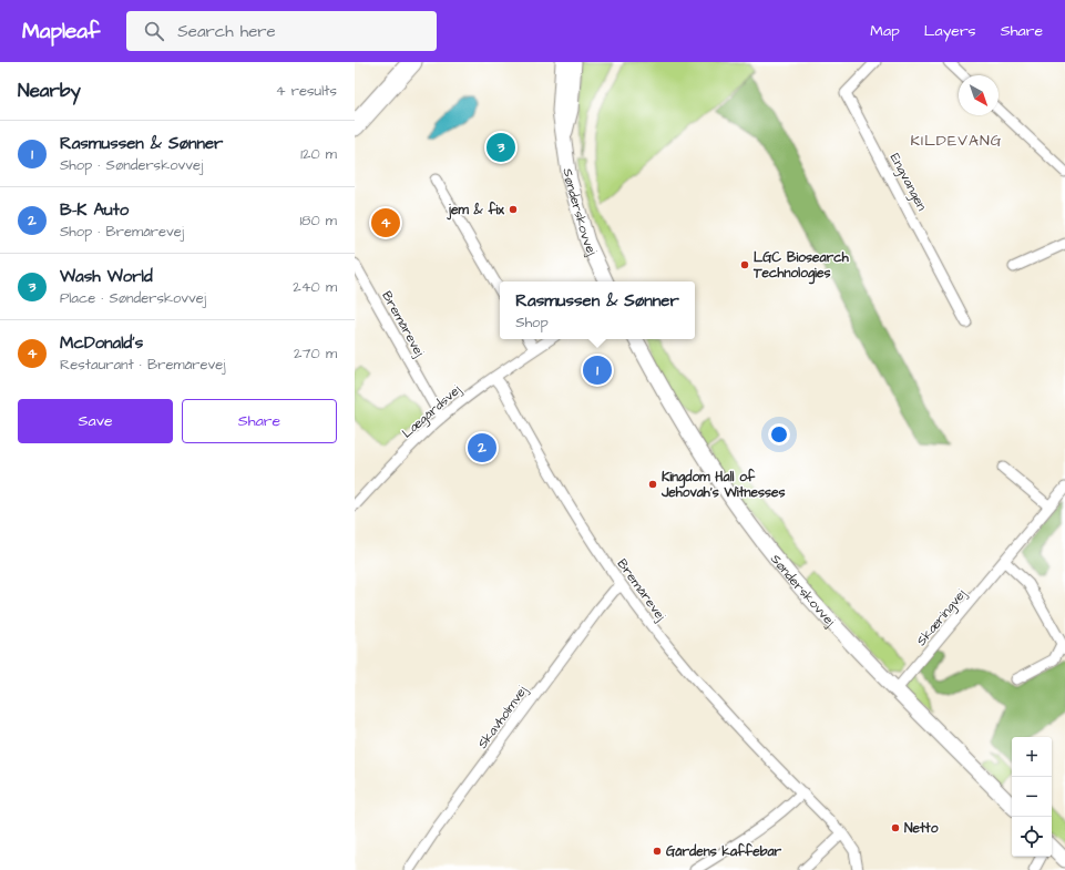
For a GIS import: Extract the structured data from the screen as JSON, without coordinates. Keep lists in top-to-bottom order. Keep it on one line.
{"streets":{"street":["Engvangen","Sønderskovvej","Bremårevej","Lægårdsvej","Skæringvej","Skavholmvej"]},"crossings":[["Sønderskovvej","Skæringvej"],["Bremårevej","Lægårdsvej"],["Bremårevej","Skavholmvej"]],"districts":["KILDEVANG"],"places":["jem & fix","LGC Biosearch Technologies","Kingdom Hall of Jehovah's Witnesses","Netto","Gårdens kaffebar"],"north":"bottom right","page":{"header":"Mapleaf","search":"Search here","nav":["Map","Layers","Share"],"heading":["Nearby","4 results"],"list":[{"mark":"1","name":"Rasmussen & Sønner","note":"Shop · Sønderskovvej","value":"120 m"},{"mark":"2","name":"B-K Auto","note":"Shop · Bremårevej","value":"180 m"},{"mark":"3","name":"Wash World","note":"Place · Sønderskovvej","value":"240 m"},{"mark":"4","name":"McDonald's","note":"Restaurant · Bremårevej","value":"270 m"}],"pins":["3","4","1","2"],"popup":["Rasmussen & Sønner","Shop"],"buttons":["Save","Share"],"map_buttons":["+","−"]}}
